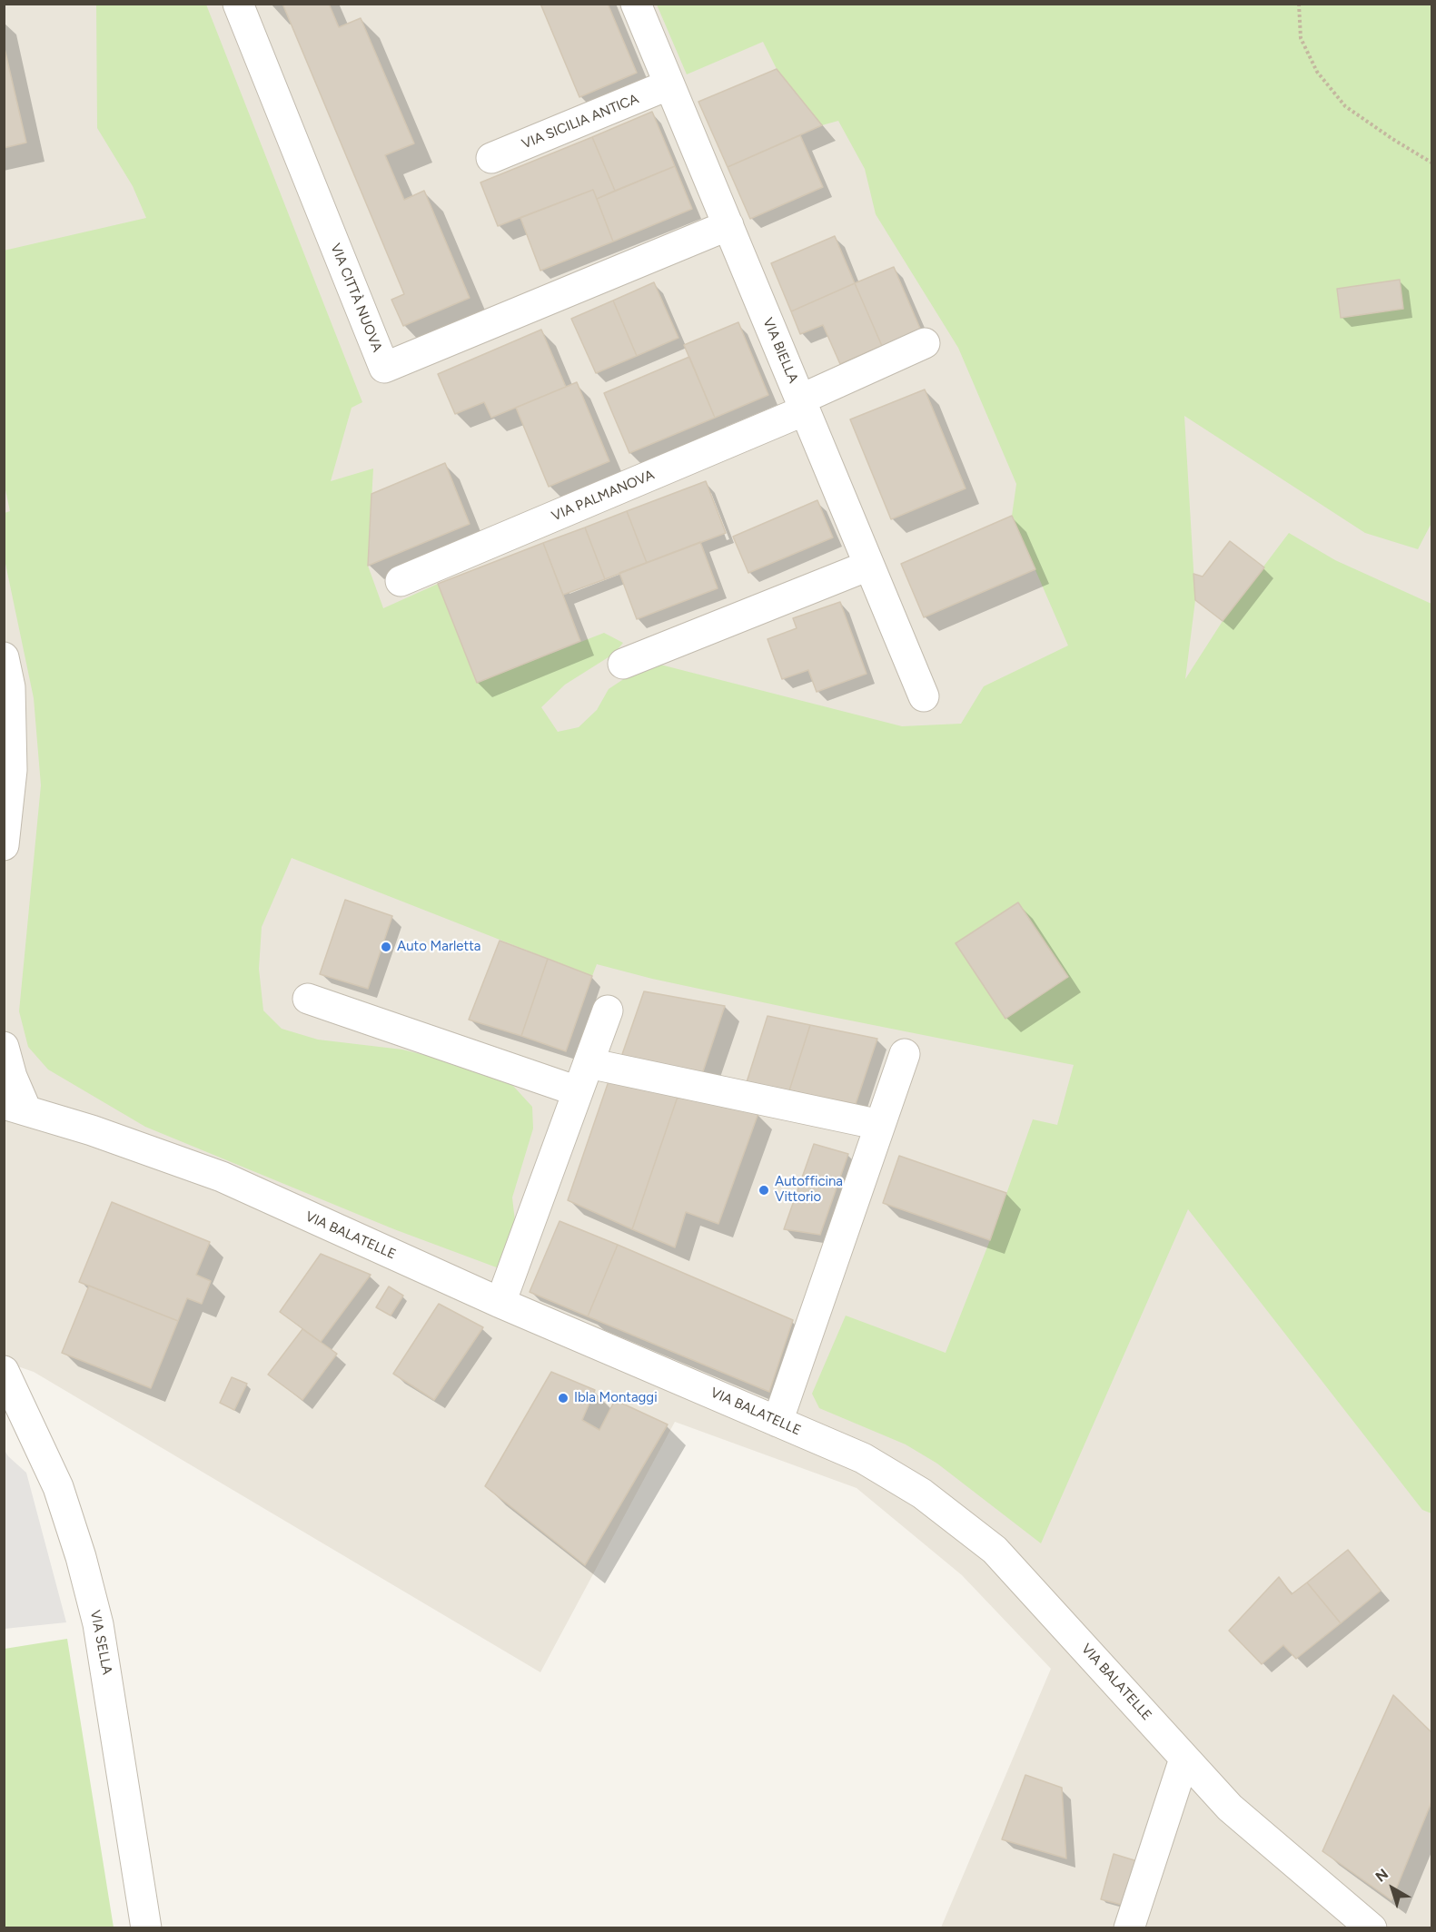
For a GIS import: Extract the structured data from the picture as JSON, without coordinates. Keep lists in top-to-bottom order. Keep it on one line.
{"streets":{"street":["VIA SICILIA ANTICA","VIA CITTÀ NUOVA","VIA BIELLA","VIA PALMANOVA","VIA BALATELLE","VIA SELLA"]},"crossings":[["VIA SICILIA ANTICA","VIA BIELLA"],["VIA CITTÀ NUOVA","VIA BIELLA"],["VIA BIELLA","VIA PALMANOVA"]],"places":["Auto Marletta","Autofficina Vittorio","Ibla Montaggi"],"north":"top left"}
